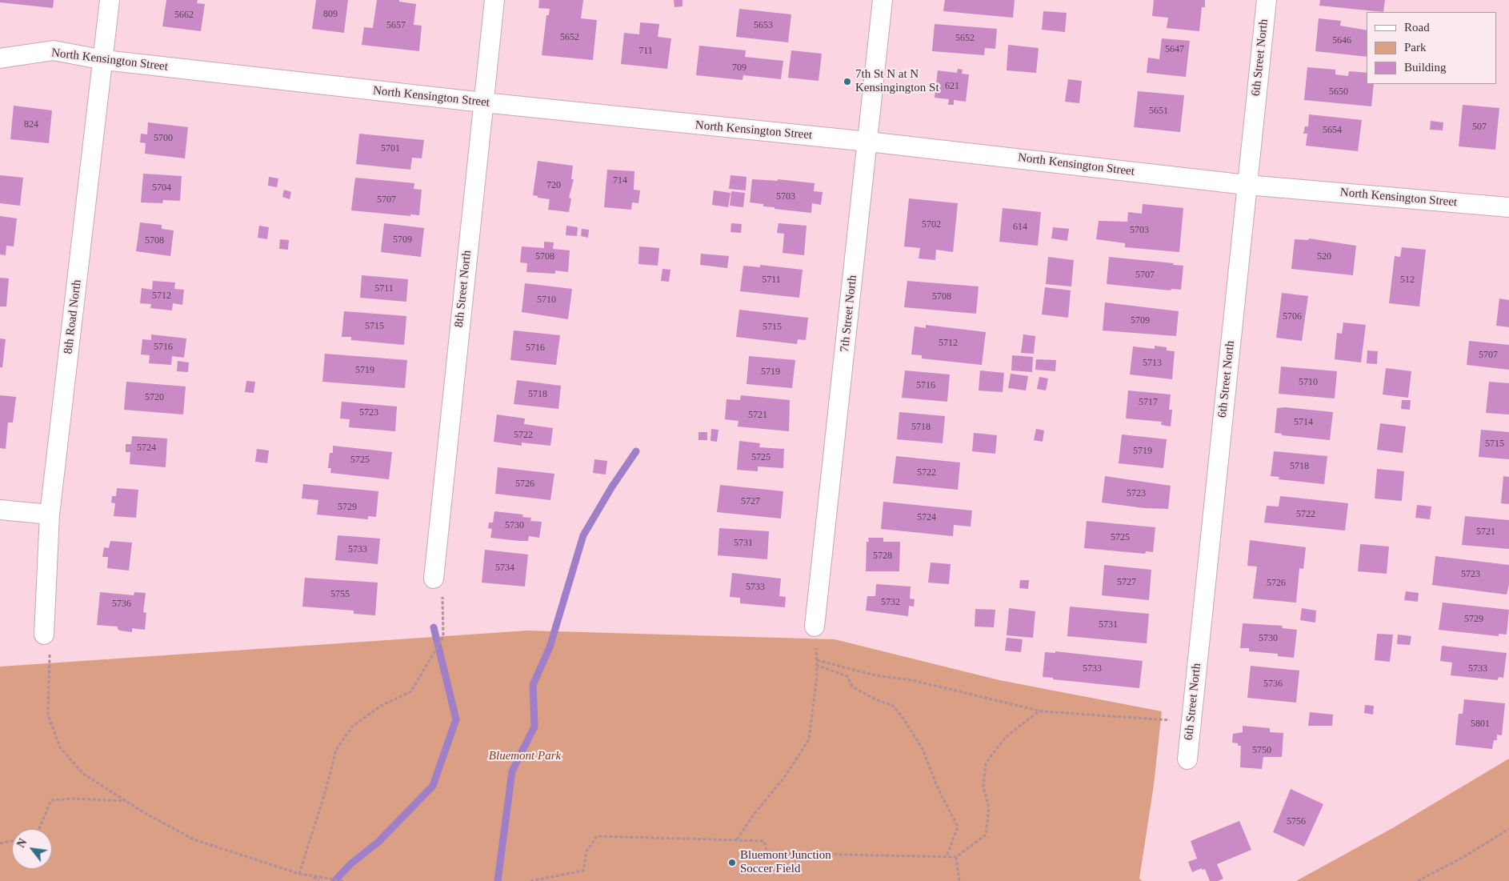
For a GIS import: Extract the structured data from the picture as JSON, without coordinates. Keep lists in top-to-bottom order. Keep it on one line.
{"streets":{"street":["6th Street North","North Kensington Street","8th Street North","7th Street North","8th Road North"]},"crossings":[["6th Street North","North Kensington Street"],["North Kensington Street","8th Street North"],["North Kensington Street","7th Street North"],["North Kensington Street","8th Road North"]],"parks":["Bluemont Park"],"places":["7th St N at N Kensingington St","Bluemont Junction Soccer Field"],"house_numbers":["809","5662","5657","5653","5652","5652","5646","5647","711","709","621","5650","5651","824","507","5654","5700","5701","714","720","5704","5703","5707","5702","614","5703","5709","5708","5708","520","5707","5711","512","5711","5712","5708","5710","5706","5709","5715","5715","5712","5716","5716","5707","5713","5719","5719","5710","5716","5718","5720","5717","5723","5721","5714","5718","5722","5715","5724","5719","5725","5725","5718","5722","5726","5723","5727","5729","5722","5724","5730","5721","5725","5731","5733","5728","5734","5723","5727","5726","5733","5755","5732","5736","5729","5731","5730","5733","5733","5736","5801","5750","5756"],"legend":["Road","Park","Building"],"north":"top left"}
